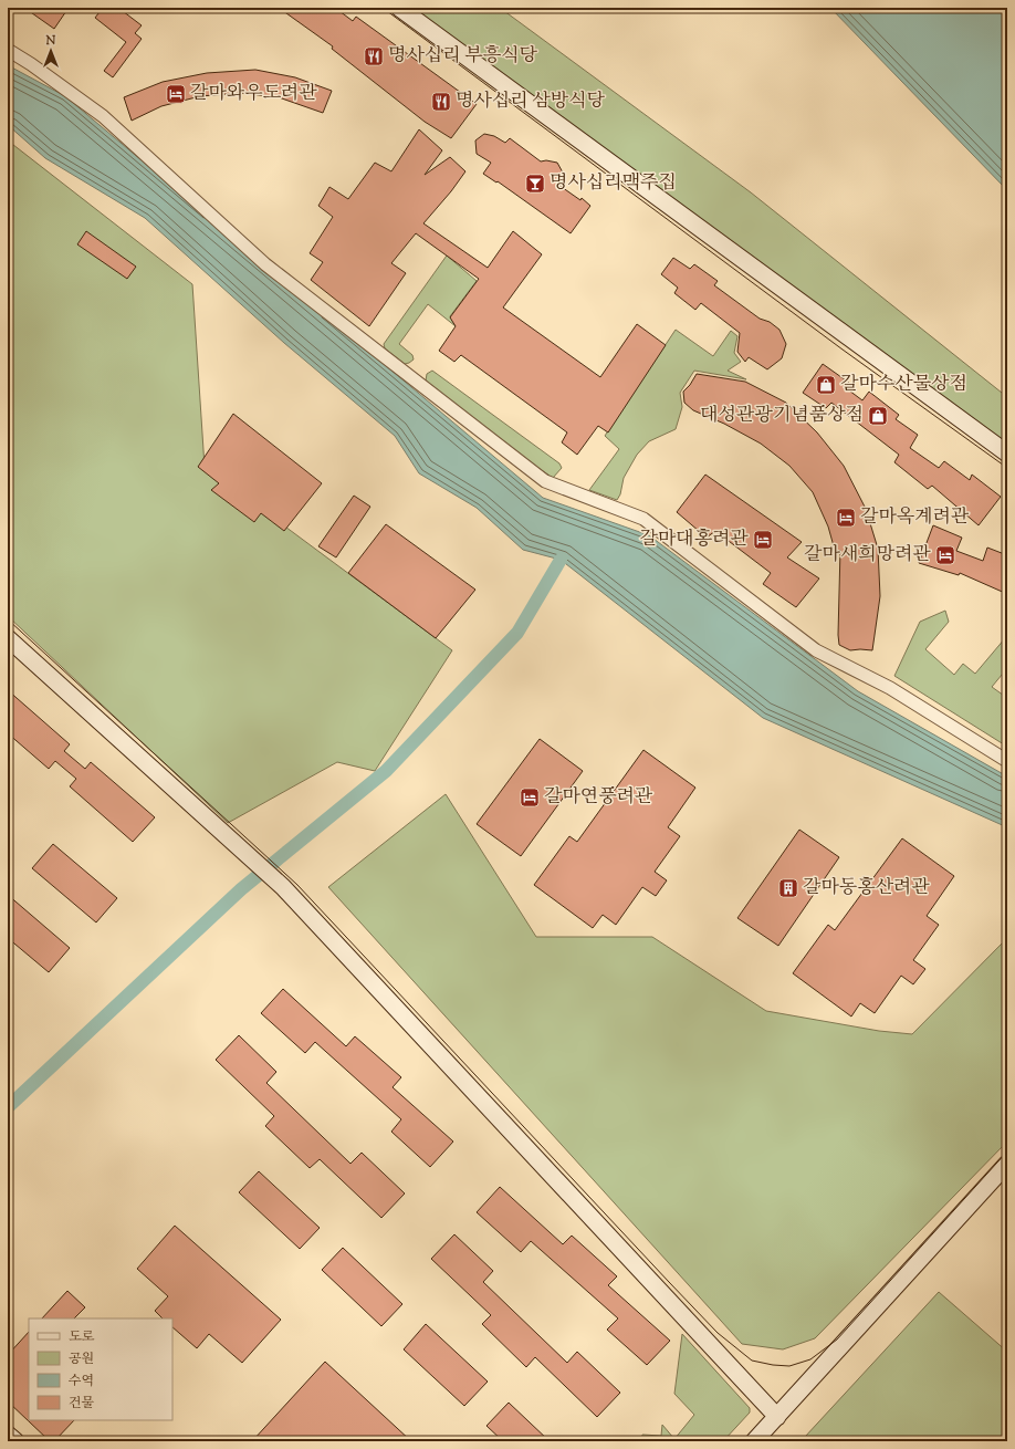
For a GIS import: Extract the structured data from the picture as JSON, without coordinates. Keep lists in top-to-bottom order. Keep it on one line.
{"places":{"restaurant":["명사십리 부흥식당","명사십리 삼방식당"],"hotel":["갈마와우도려관","갈마옥계려관","갈마대홍려관","갈마새희망려관","갈마연풍려관"],"bar":["명사십리맥주집"],"shop":["갈마수산물상점","대성관광기념품상점"],"building":["갈마동홍산려관"]},"legend":["도로","공원","수역","건물"],"north":"top"}
